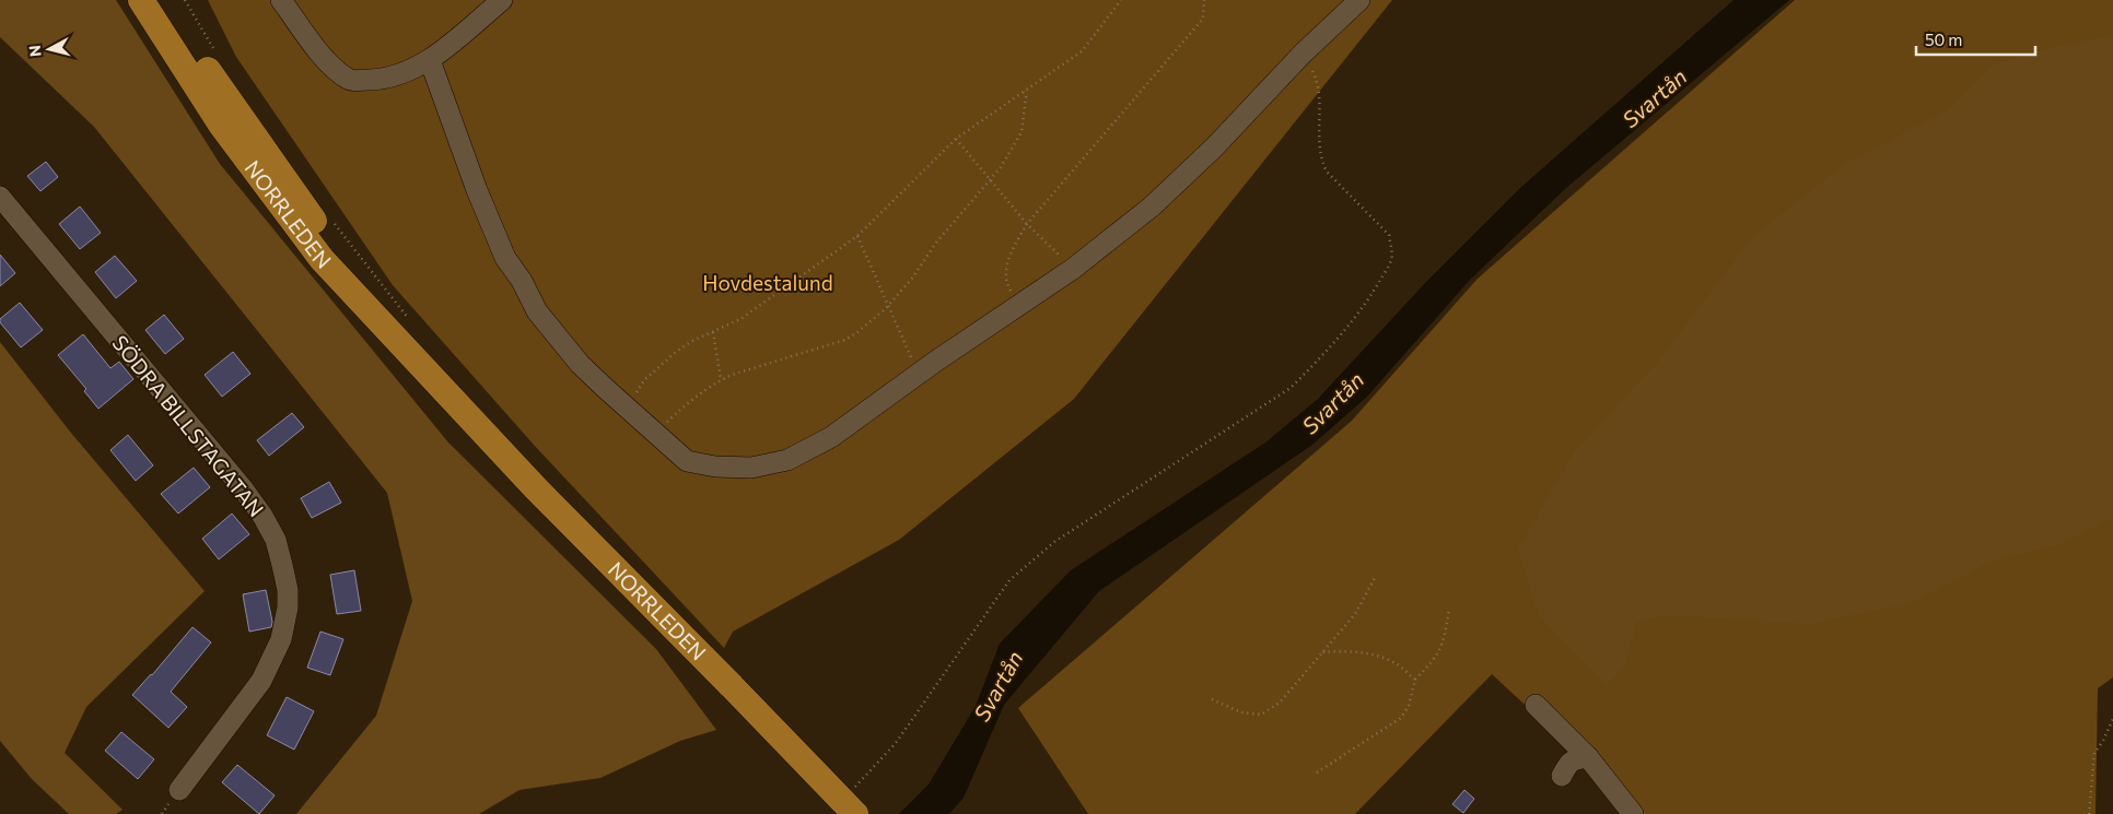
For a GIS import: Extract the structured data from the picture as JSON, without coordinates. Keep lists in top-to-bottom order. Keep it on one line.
{"streets":{"main road":["NORRLEDEN"],"street":["SÖDRA BILLSTAGATAN"]},"water":["Svartån"],"parks":["Hovdestalund"],"scale_bar":"50 m","north":"left"}
